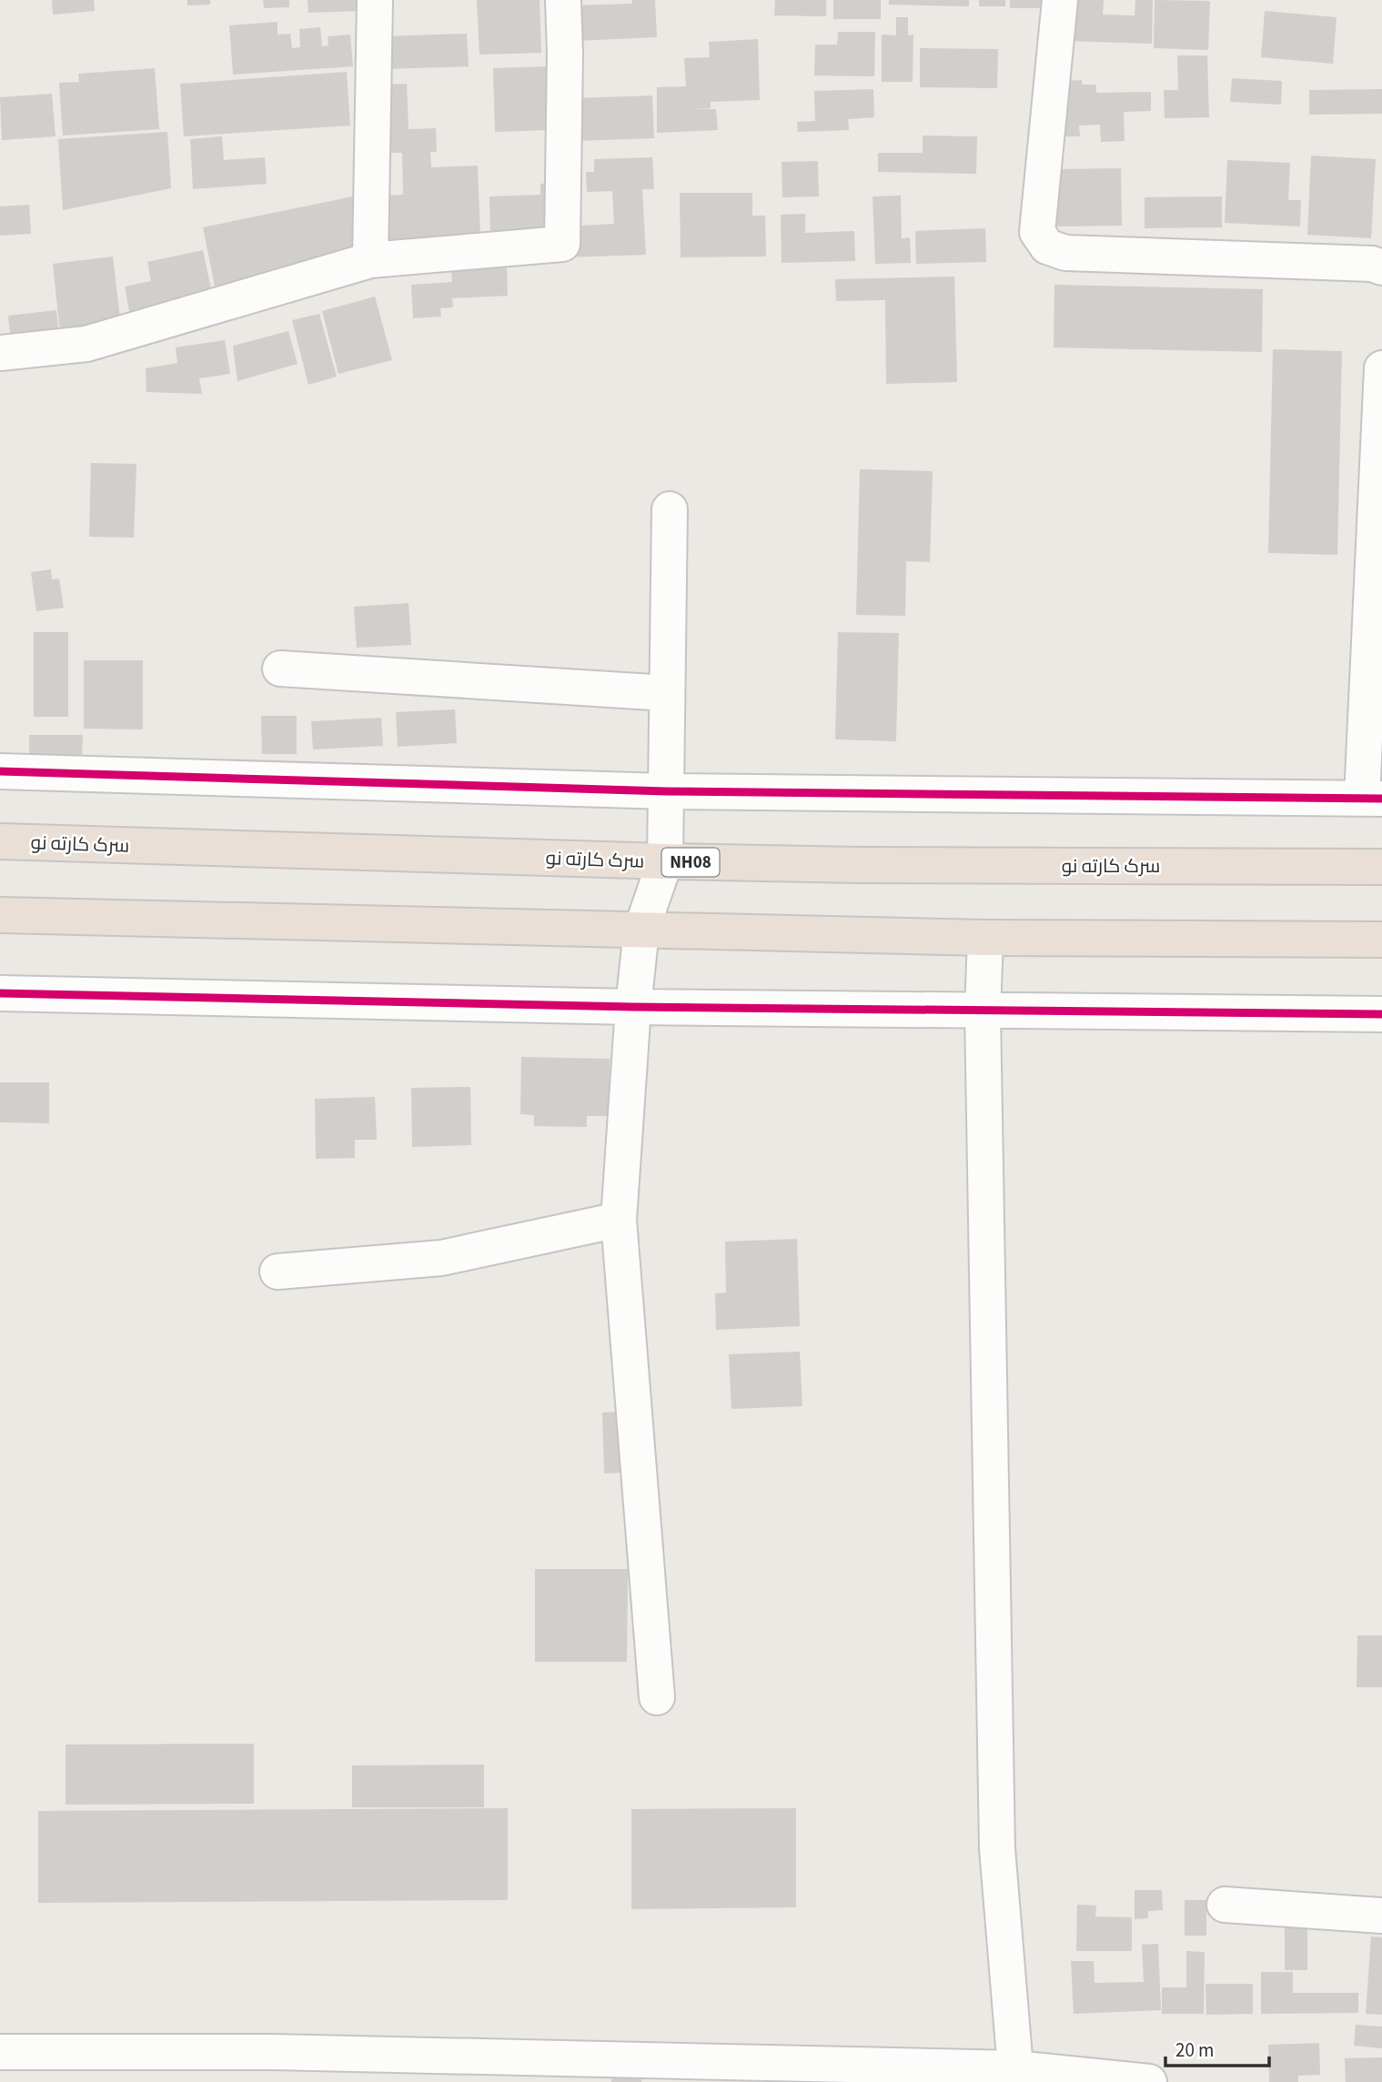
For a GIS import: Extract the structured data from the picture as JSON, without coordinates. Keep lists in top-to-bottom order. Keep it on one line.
{"streets":{"highway":["سرک کارته نو","NH08"]},"scale_bar":"20 m"}
